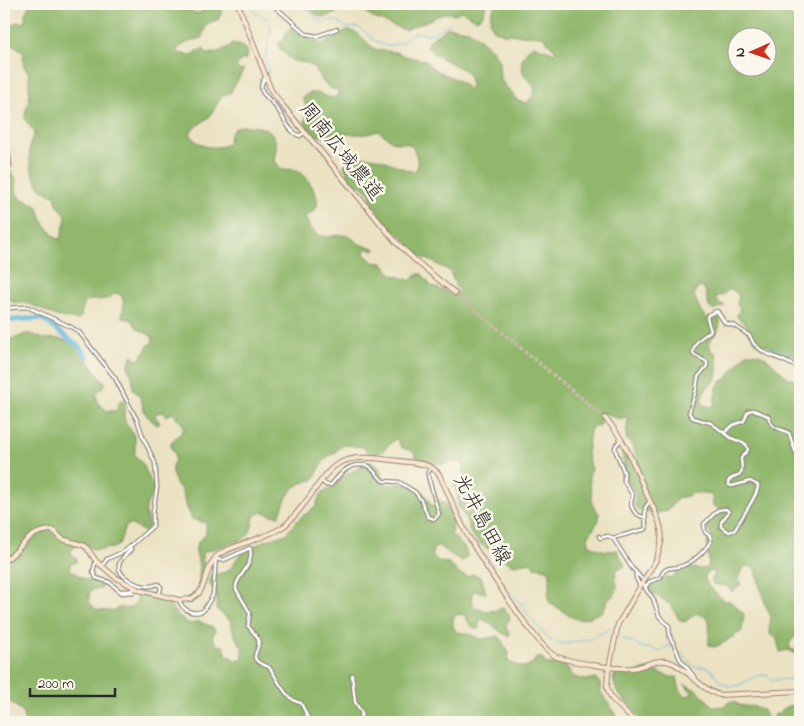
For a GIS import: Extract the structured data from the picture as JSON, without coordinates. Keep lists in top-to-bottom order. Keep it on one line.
{"streets":{"main road":["周南広域農道","光井島田線"]},"scale_bar":"200 m","north":"left"}
